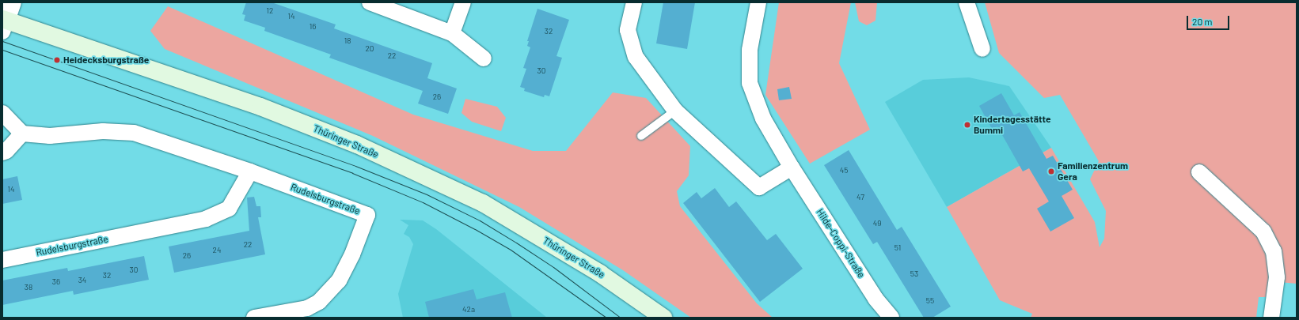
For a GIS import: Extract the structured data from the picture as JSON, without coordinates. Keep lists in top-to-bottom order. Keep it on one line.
{"streets":{"main road":["Thüringer Straße"],"street":["Rudelsburgstraße","Hilde-Coppi-Straße"]},"places":["Heidecksburgstraße","Kindertagesstätte Bummi","Familienzentrum Gera"],"house_numbers":["12","14","16","32","18","20","22","30","26","45","14","47","49","22","51","24","26","30","53","32","34","36","38","55","42a"],"scale_bar":"20 m"}
